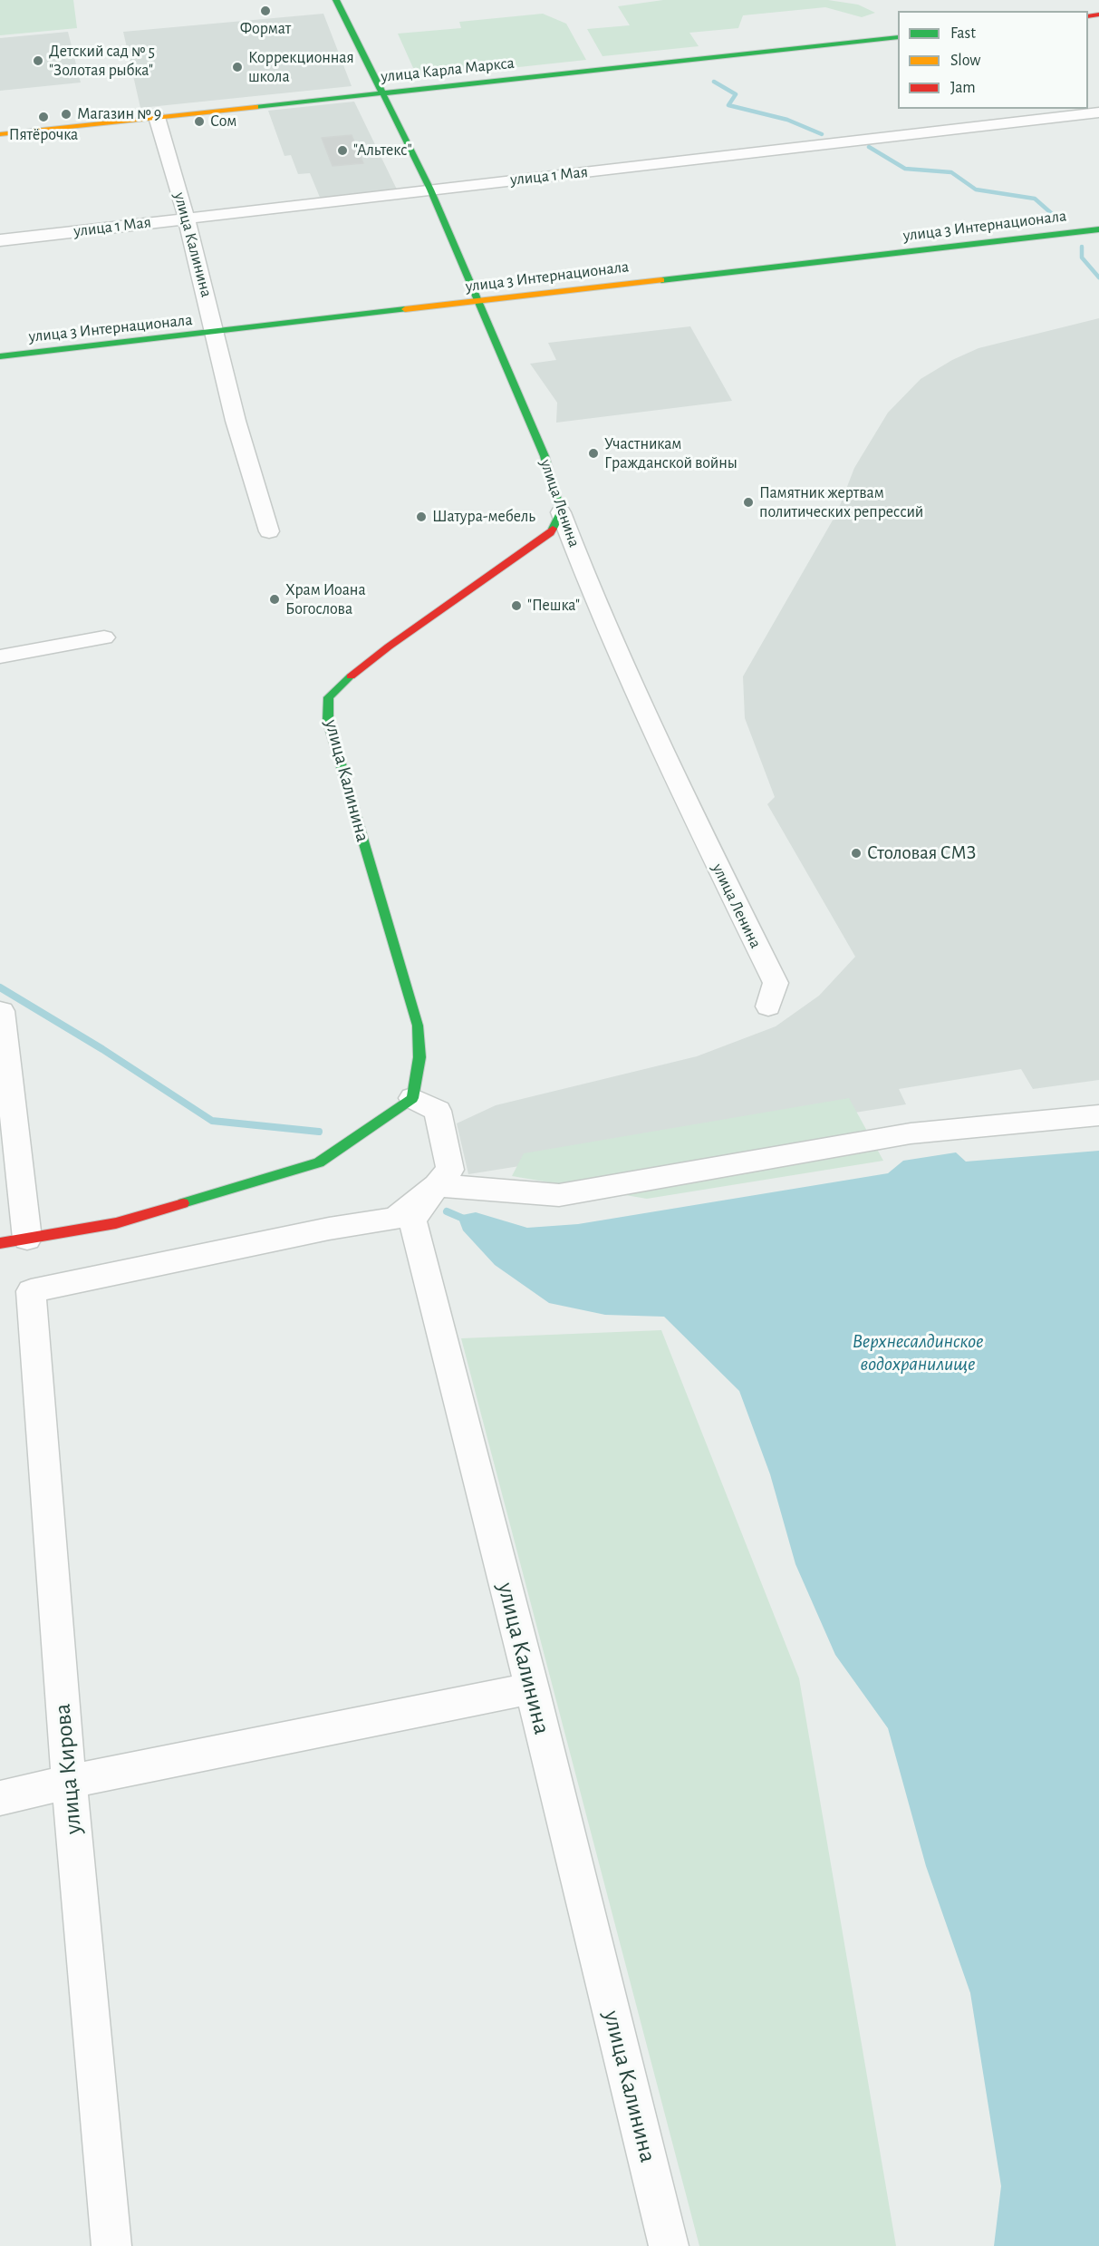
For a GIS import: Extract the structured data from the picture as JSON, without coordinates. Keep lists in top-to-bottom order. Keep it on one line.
{"streets":{"main road":["улица Карла Маркса","улица 3 Интернационала","улица Калинина","улица Ленина"],"street":["улица 1 Мая","улица Кирова"]},"crossings":[["улица Карла Маркса","улица Калинина"],["улица Карла Маркса","улица Ленина"],["улица 1 Мая","улица Калинина"],["улица 1 Мая","улица Ленина"],["улица 3 Интернационала","улица Калинина"],["улица 3 Интернационала","улица Ленина"],["улица Калинина","улица Ленина"],["улица Калинина","улица Кирова"]],"water":["Верхнесалдинское водохранилище"],"places":["Формат","Детский сад № 5 \"Золотая рыбка\"","Коррекционная школа","Магазин № 9","Пятёрочка","Сом","\"Альтекс\"","Участникам Гражданской войны","Памятник жертвам политических репрессий","Шатура-мебель","Храм Иоана Богослова","\"Пешка\"","Столовая СМЗ"],"legend":["Fast","Slow","Jam"]}
